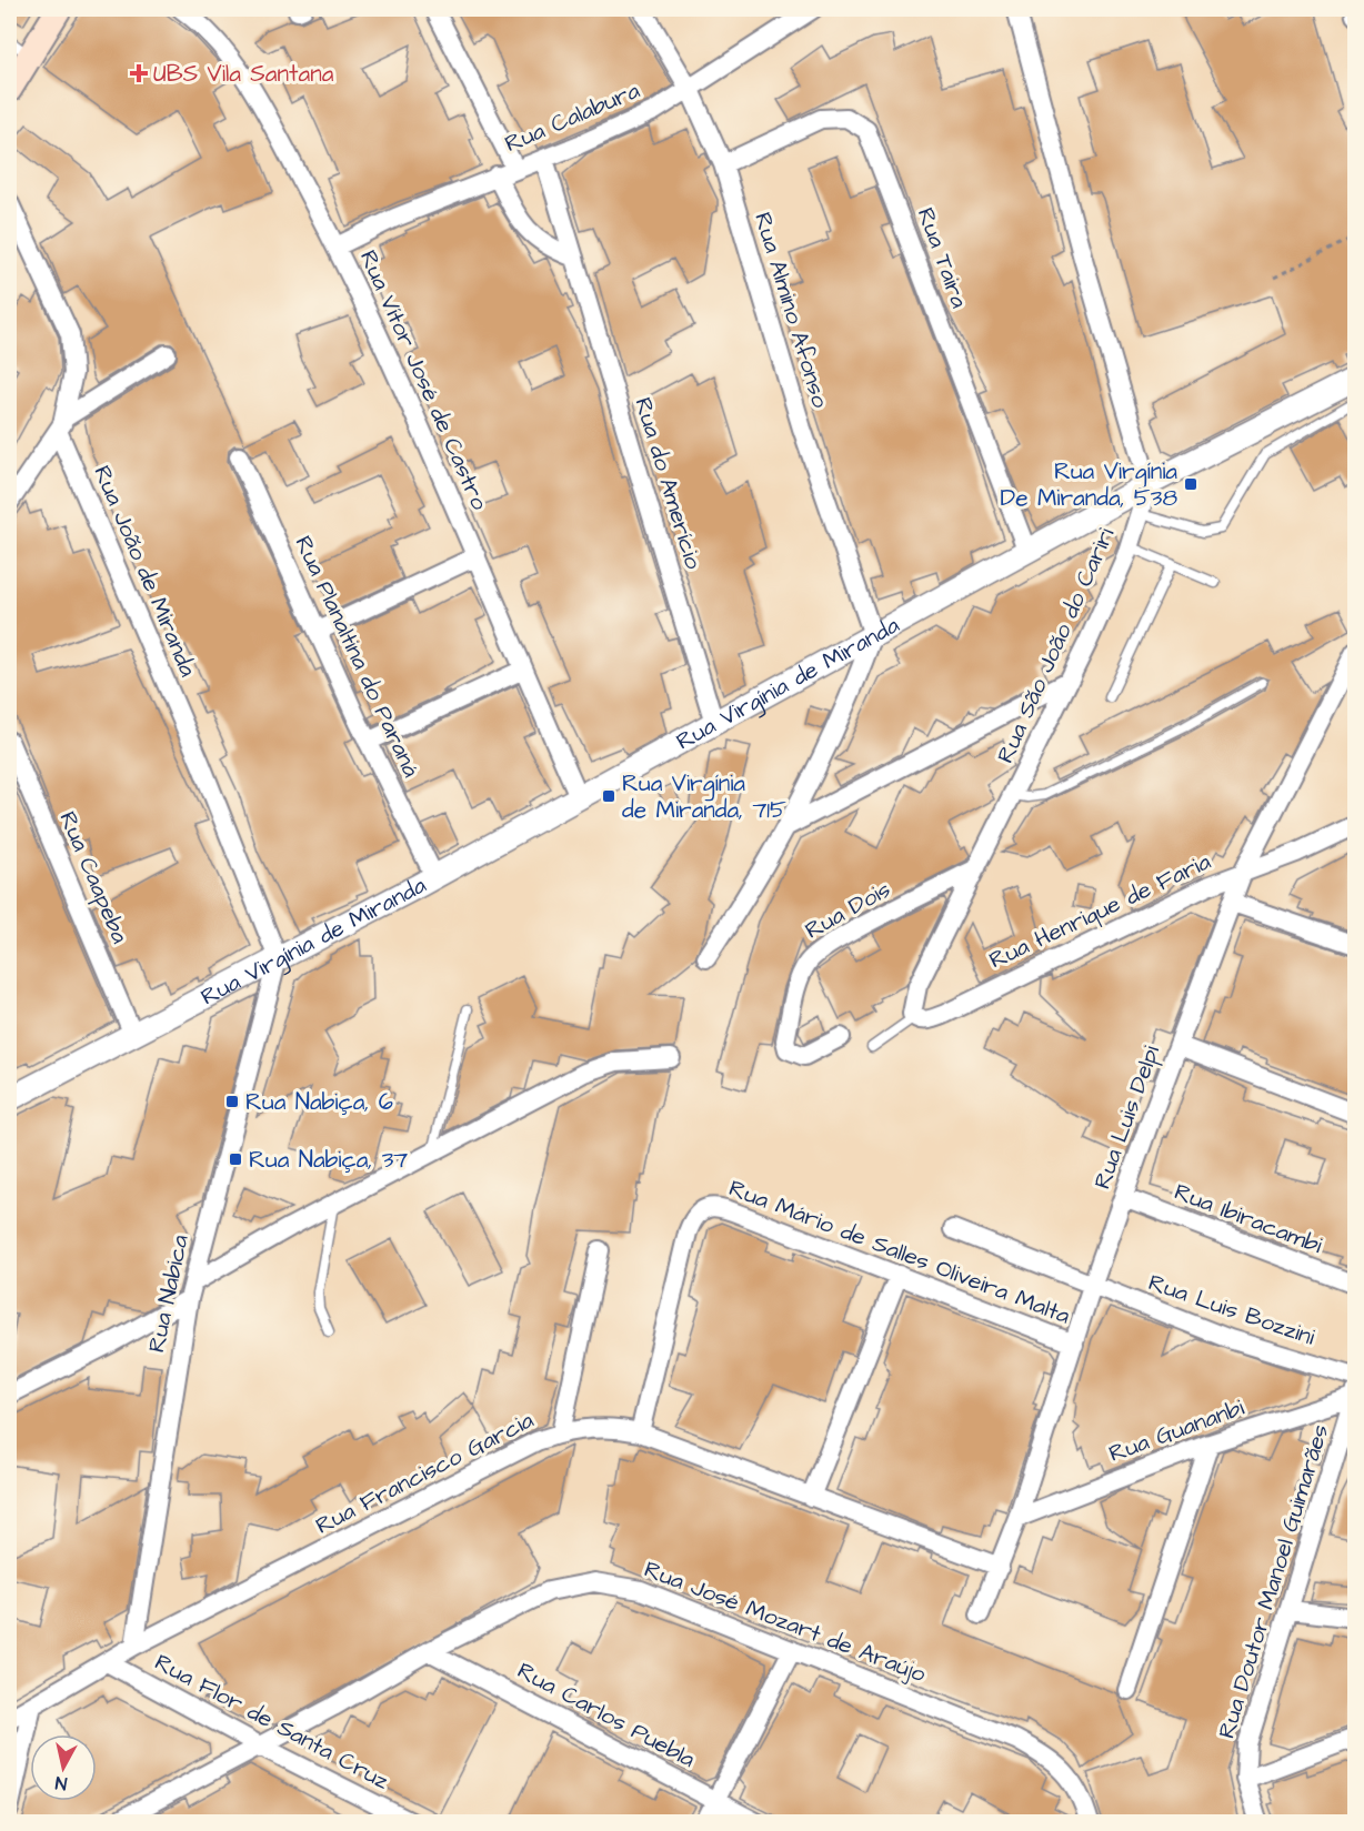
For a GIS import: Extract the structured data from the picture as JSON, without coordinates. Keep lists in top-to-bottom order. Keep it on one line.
{"streets":{"street":["Rua Calabura","Rua Taira","Rua Almino Afonso","Rua Vítor José de Castro","Rua do Amerício","Rua João de Miranda","Rua São João do Cariri","Rua Planaltina do Paraná","Rua Virgínia de Miranda","Rua Caapeba","Rua Dois","Rua Henrique de Faria","Rua Luis Delpi","Rua Ibiracambi","Rua Mário de Salles Oliveira Malta","Rua Nabica","Rua Luis Bozzini","Rua Guananbi","Rua Francisco Garcia","Rua Doutor Manoel Guimarães","Rua José Mozart de Araújo","Rua Carlos Puebla","Rua Flor de Santa Cruz"]},"crossings":[["Rua Calabura","Rua Almino Afonso"],["Rua Calabura","Rua Vítor José de Castro"],["Rua Calabura","Rua do Amerício"],["Rua Taira","Rua Almino Afonso"],["Rua Taira","Rua Virgínia de Miranda"],["Rua Almino Afonso","Rua Virgínia de Miranda"],["Rua Vítor José de Castro","Rua Virgínia de Miranda"],["Rua do Amerício","Rua Virgínia de Miranda"],["Rua João de Miranda","Rua Virgínia de Miranda"],["Rua João de Miranda","Rua Nabica"],["Rua São João do Cariri","Rua Virgínia de Miranda"],["Rua São João do Cariri","Rua Dois"],["Rua São João do Cariri","Rua Henrique de Faria"],["Rua Planaltina do Paraná","Rua Virgínia de Miranda"],["Rua Virgínia de Miranda","Rua Caapeba"],["Rua Virgínia de Miranda","Rua Nabica"],["Rua Henrique de Faria","Rua Luis Delpi"],["Rua Luis Delpi","Rua Ibiracambi"],["Rua Luis Delpi","Rua Mário de Salles Oliveira Malta"],["Rua Luis Delpi","Rua Luis Bozzini"],["Rua Luis Delpi","Rua Guananbi"],["Rua Luis Delpi","Rua Francisco Garcia"],["Rua Mário de Salles Oliveira Malta","Rua Francisco Garcia"],["Rua Nabica","Rua Francisco Garcia"],["Rua Guananbi","Rua Doutor Manoel Guimarães"],["Rua Francisco Garcia","Rua Flor de Santa Cruz"],["Rua José Mozart de Araújo","Rua Carlos Puebla"],["Rua José Mozart de Araújo","Rua Flor de Santa Cruz"]],"places":{"health":["UBS Vila Santana"],"transit":["Rua Virgínia De Miranda, 538","Rua Virgínia de Miranda, 715","Rua Nabiça, 6","Rua Nabiça, 37"]},"north":"bottom"}
